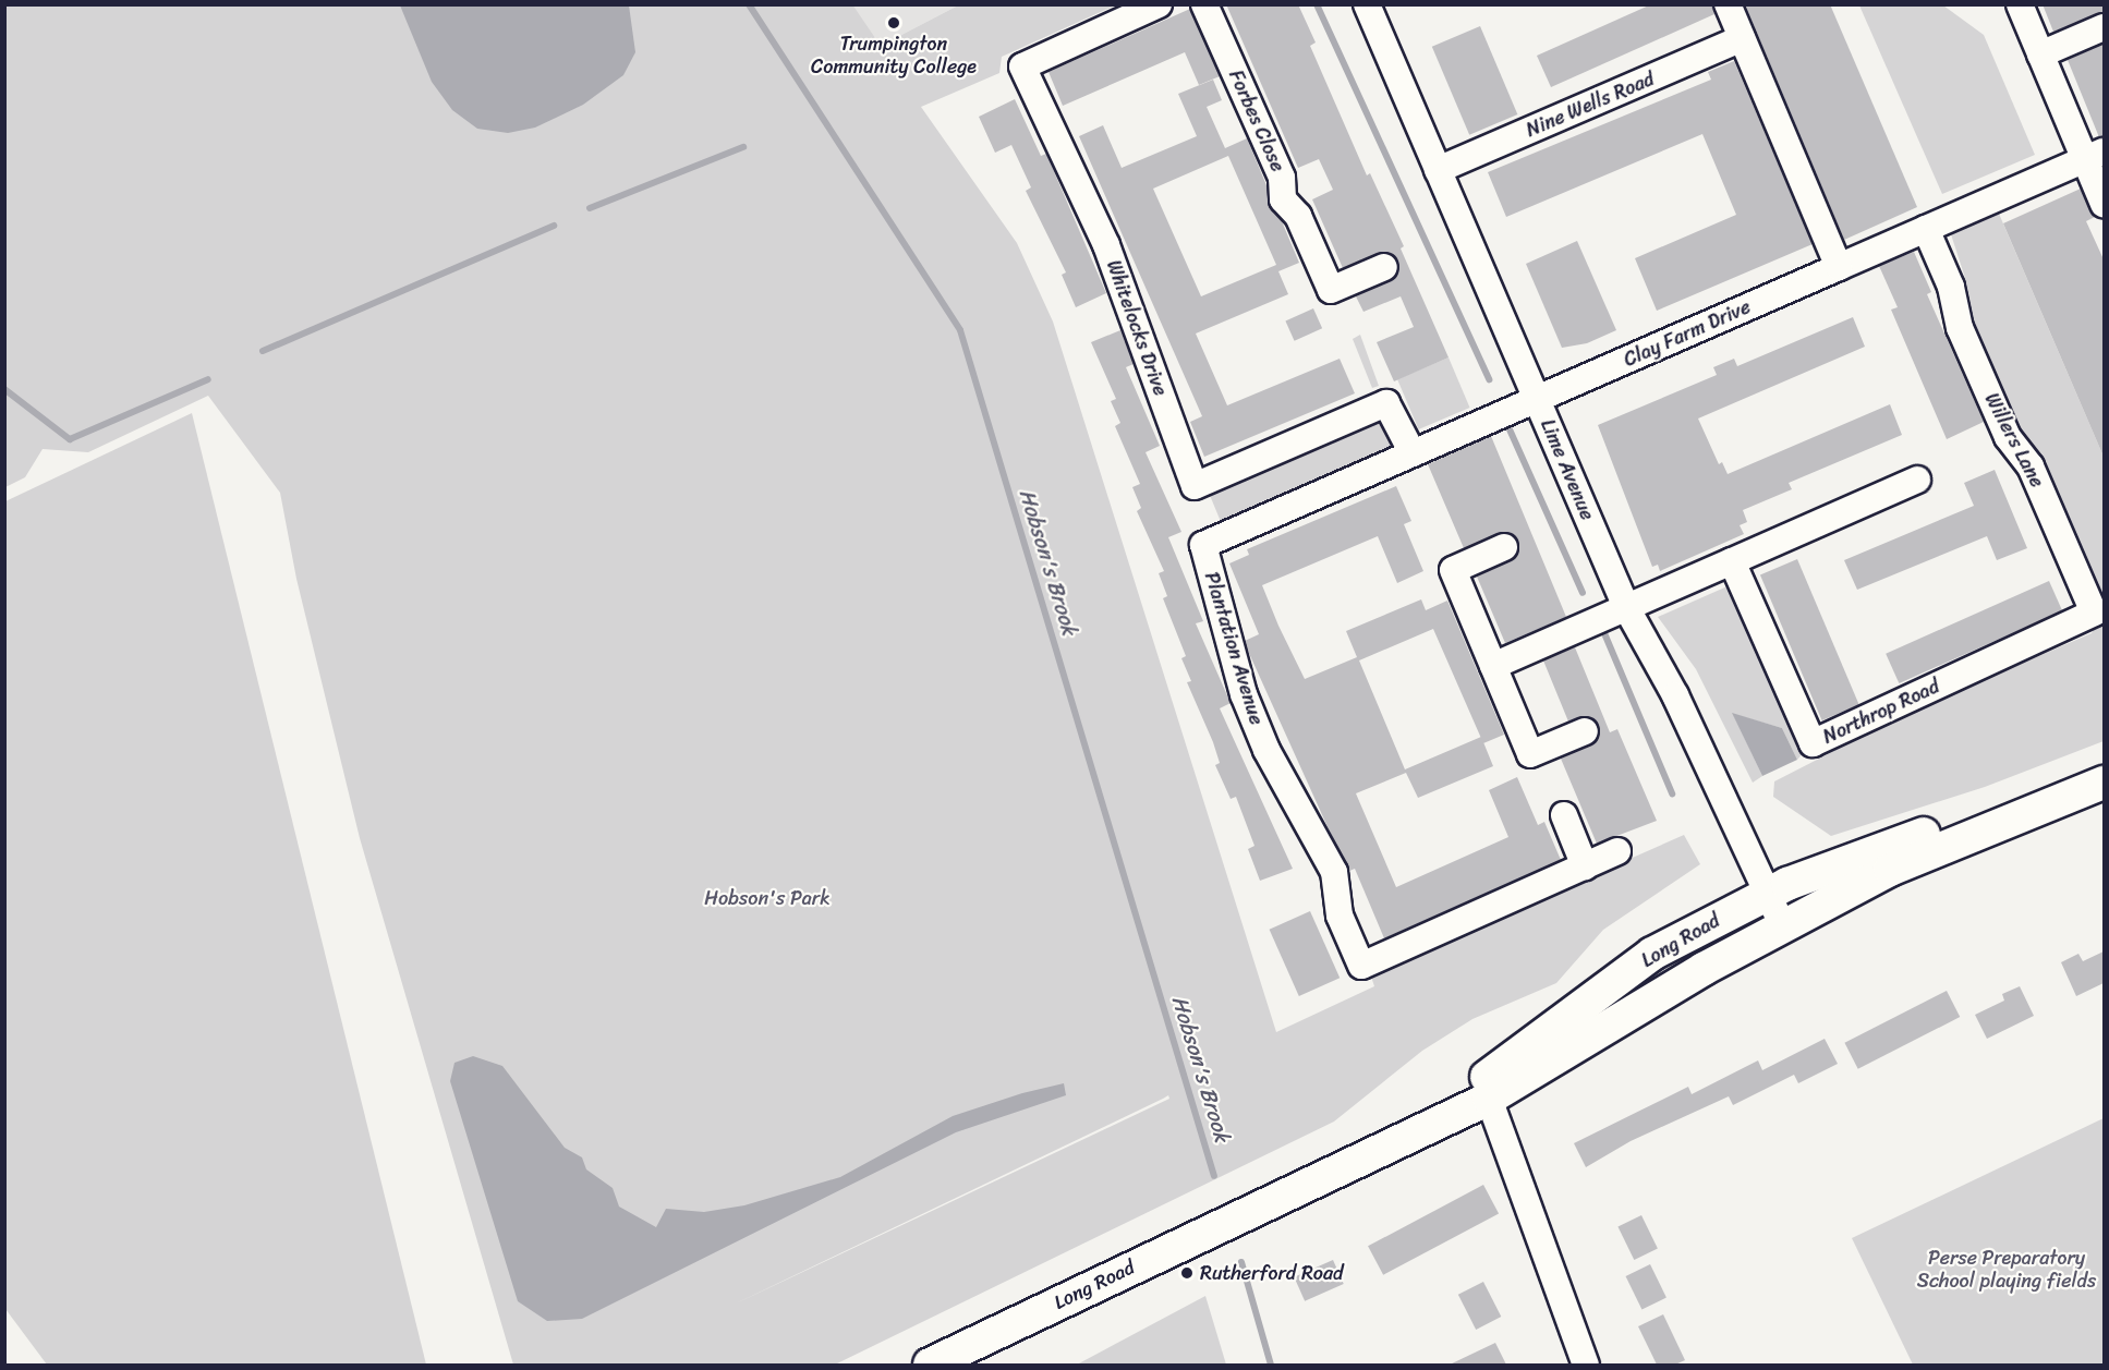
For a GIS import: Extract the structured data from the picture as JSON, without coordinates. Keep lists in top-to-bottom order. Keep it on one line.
{"streets":{"main road":["Long Road"],"street":["Nine Wells Road","Forbes Close","Whitelocks Drive","Clay Farm Drive","Willers Lane","Lime Avenue","Plantation Avenue","Northrop Road"]},"crossings":[["Nine Wells Road","Lime Avenue"],["Whitelocks Drive","Plantation Avenue"],["Clay Farm Drive","Willers Lane"],["Clay Farm Drive","Lime Avenue"],["Clay Farm Drive","Plantation Avenue"],["Willers Lane","Northrop Road"],["Lime Avenue","Plantation Avenue"],["Lime Avenue","Long Road"]],"water":["Hobson's Brook"],"parks":["Hobson's Park","Perse Preparatory School playing fields"],"places":["Trumpington Community College","Rutherford Road"]}
